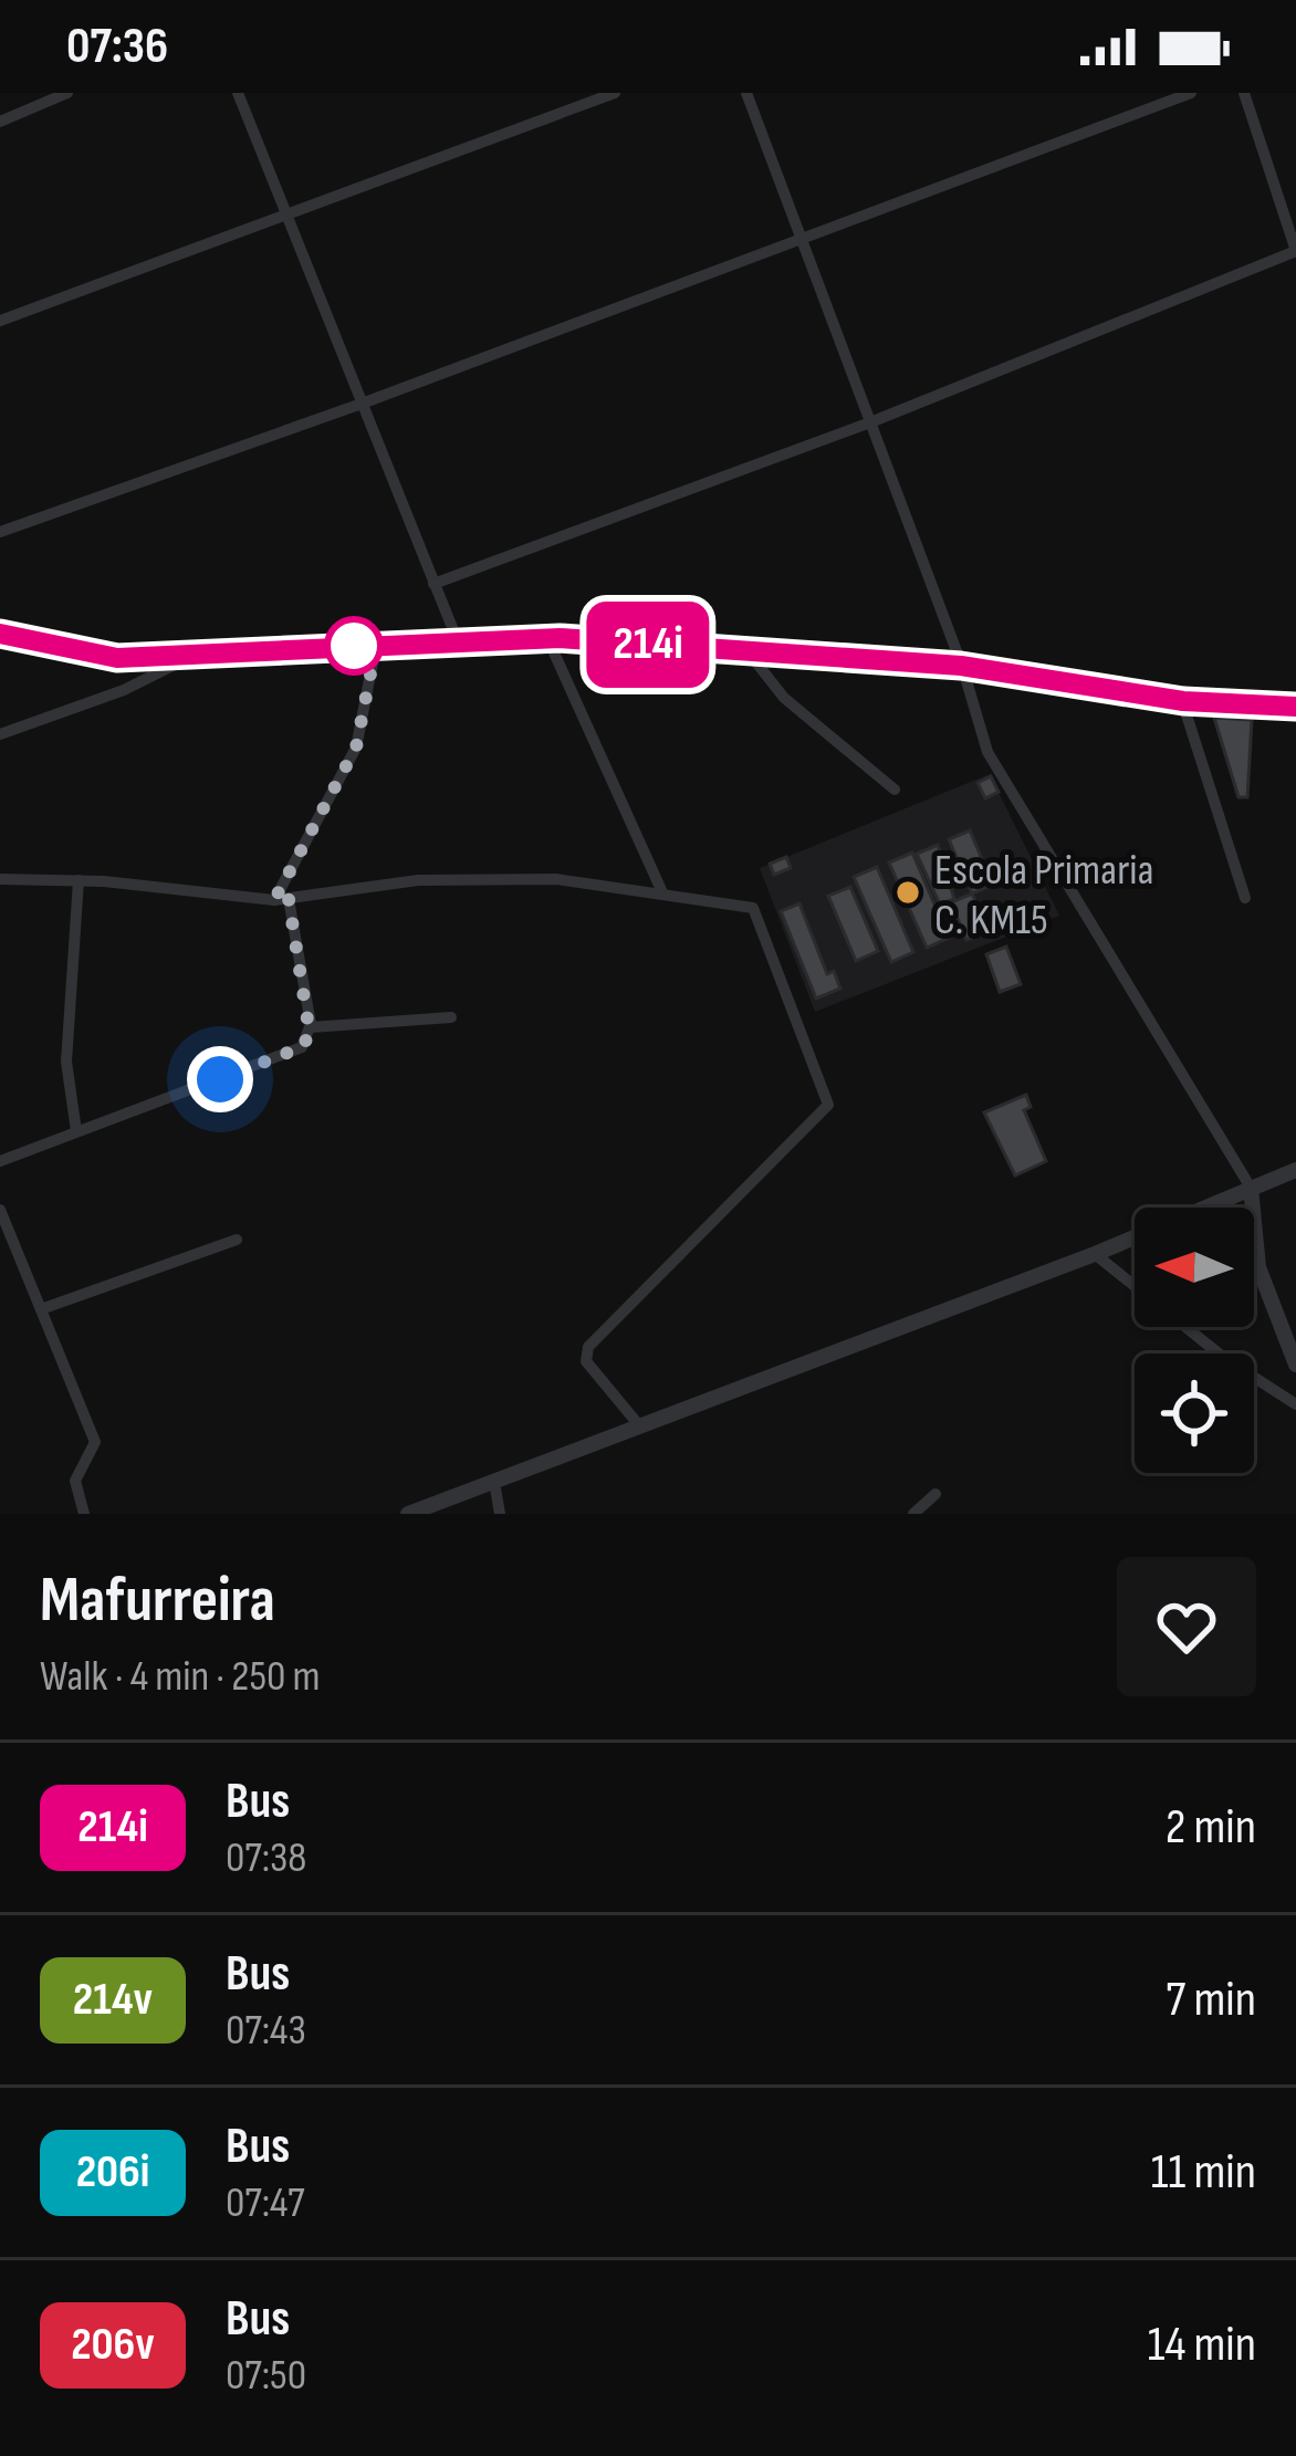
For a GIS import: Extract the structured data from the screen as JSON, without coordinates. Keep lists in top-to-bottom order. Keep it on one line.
{"places":["Escola Primaria C. KM15"],"lines":["bus line 214i"],"north":"left","page":{"status":"07:36","on_map":"214i","heading":["Mafurreira","Walk · 4 min · 250 m"],"list":[{"mark":"214i","name":"Bus","note":"07:38","value":"2 min"},{"mark":"214v","name":"Bus","note":"07:43","value":"7 min"},{"mark":"206i","name":"Bus","note":"07:47","value":"11 min"},{"mark":"206v","name":"Bus","note":"07:50","value":"14 min"}]}}
